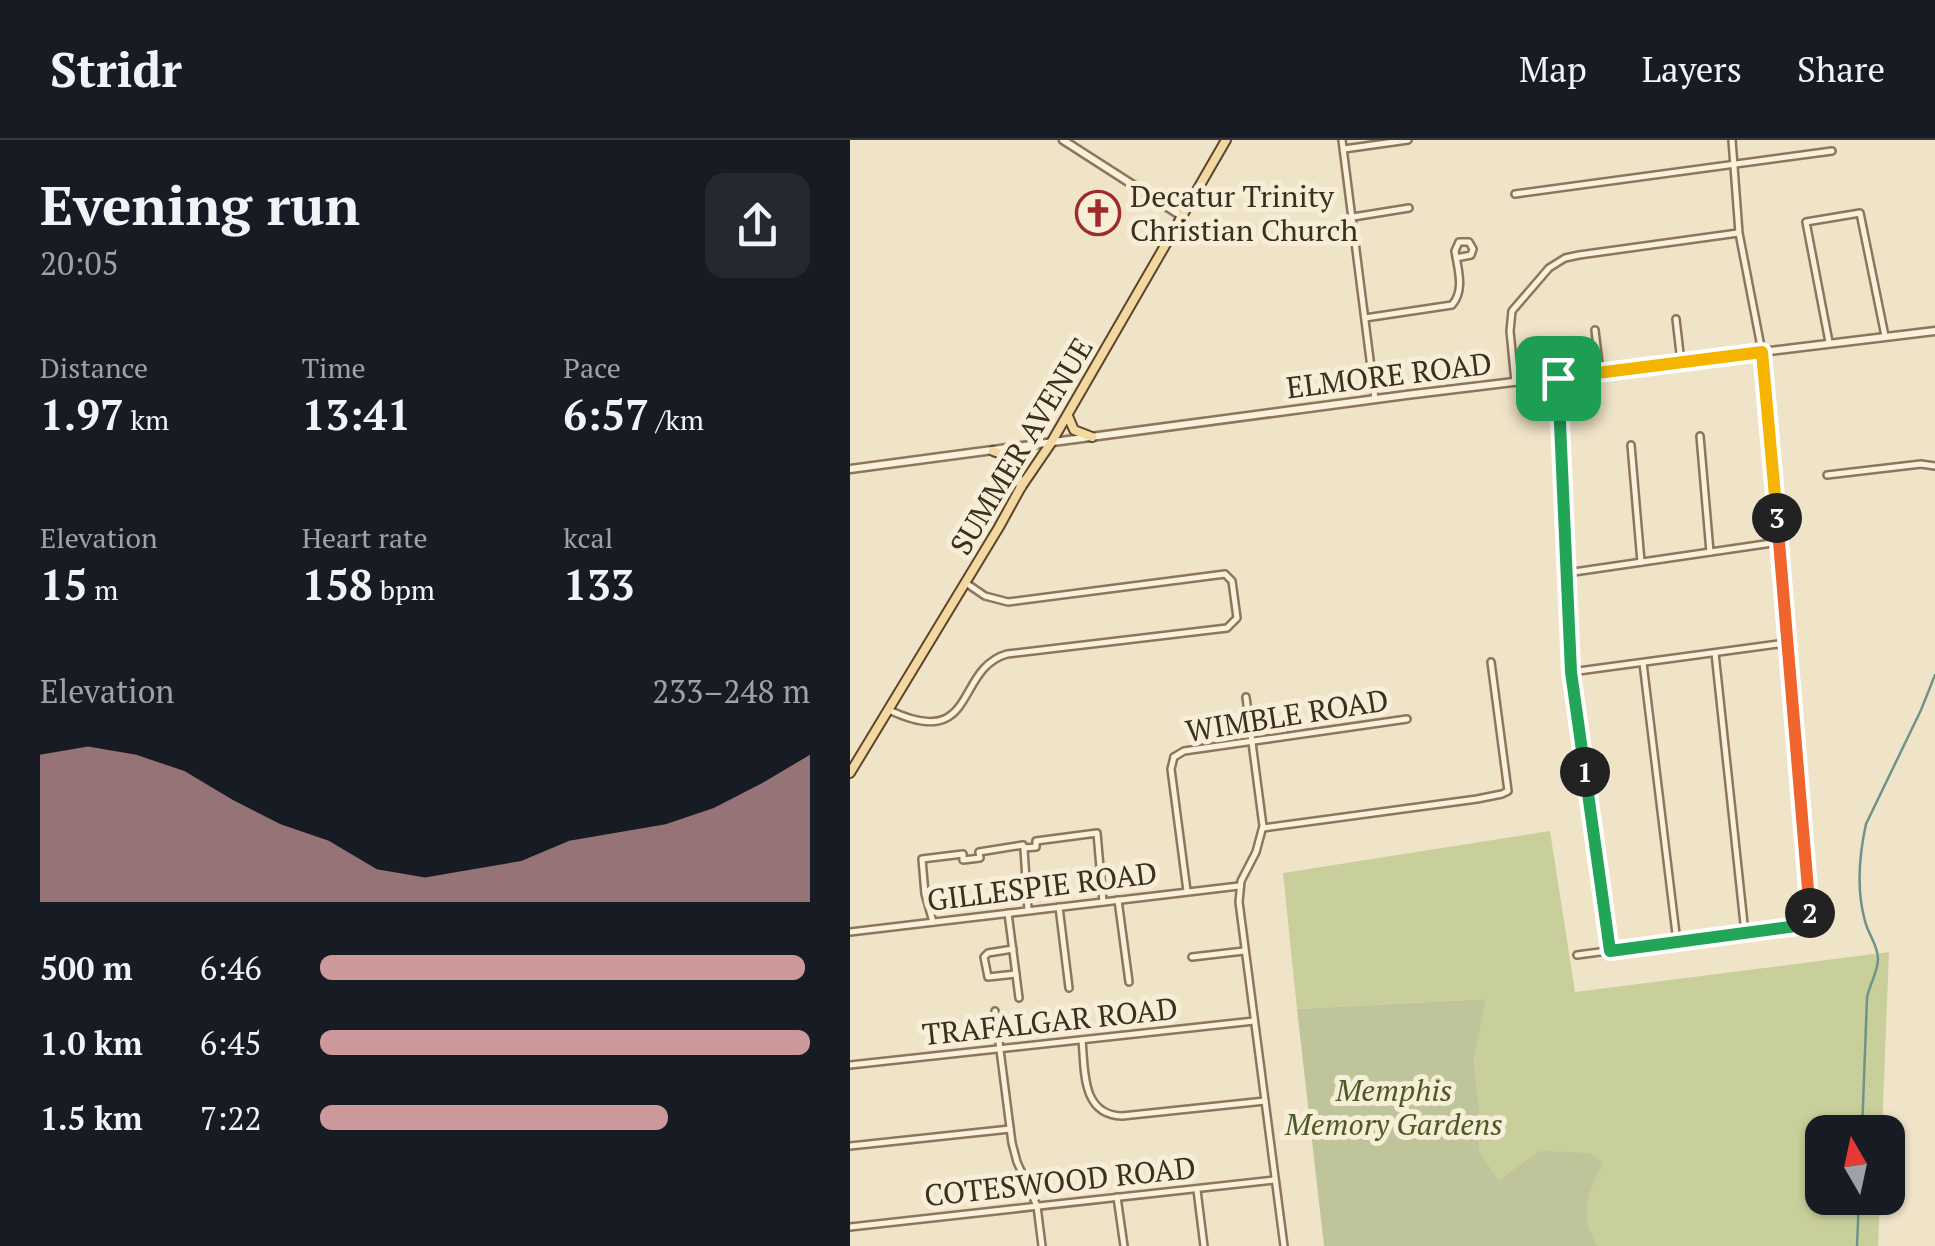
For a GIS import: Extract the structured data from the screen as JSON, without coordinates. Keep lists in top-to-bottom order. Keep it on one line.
{"streets":{"main road":["SUMMER AVENUE"],"street":["ELMORE ROAD","WIMBLE ROAD","GILLESPIE ROAD","TRAFALGAR ROAD","COTESWOOD ROAD"]},"crossings":[["ELMORE ROAD","SUMMER AVENUE"],["WIMBLE ROAD","GILLESPIE ROAD"]],"parks":["Memphis Memory Gardens"],"places":{"church":["Decatur Trinity Christian Church"]},"north":"top","page":{"header":"Stridr","nav":["Map","Layers","Share"],"heading":["Evening run","20:05"],"stats":[["Distance","1.97 km"],["Time","13:41"],["Pace","6:57 /km"],["Elevation","15 m"],["Heart rate","158 bpm"],["kcal","133"]],"pins":["3","1","2"],"chart":["Elevation","233–248 m"],"list":[{"name":"500 m","note":"6:46"},{"name":"1.0 km","note":"6:45"},{"name":"1.5 km","note":"7:22"}]}}
